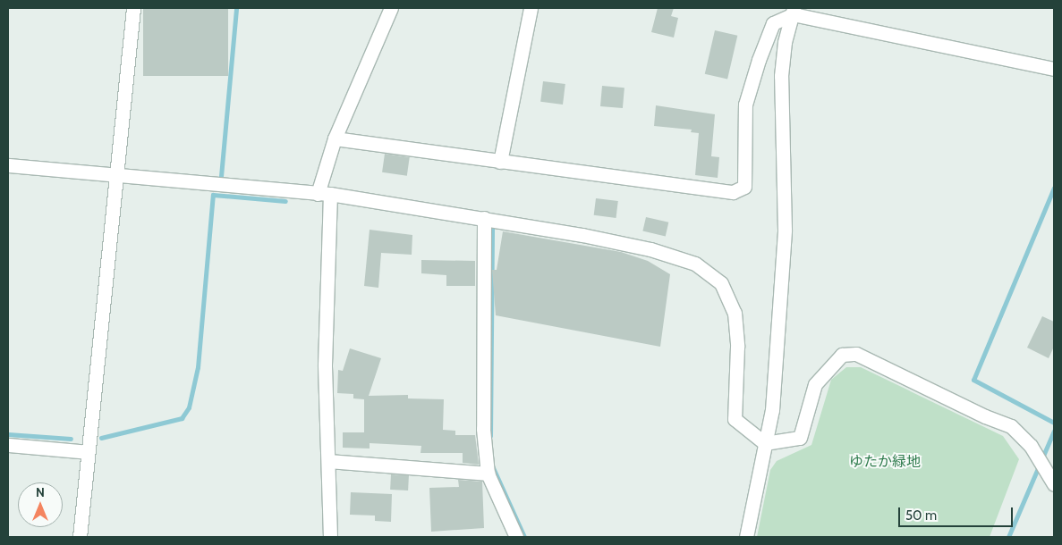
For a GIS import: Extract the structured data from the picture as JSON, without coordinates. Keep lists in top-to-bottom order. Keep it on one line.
{"parks":["ゆたか緑地"],"scale_bar":"50 m","north":"top"}
